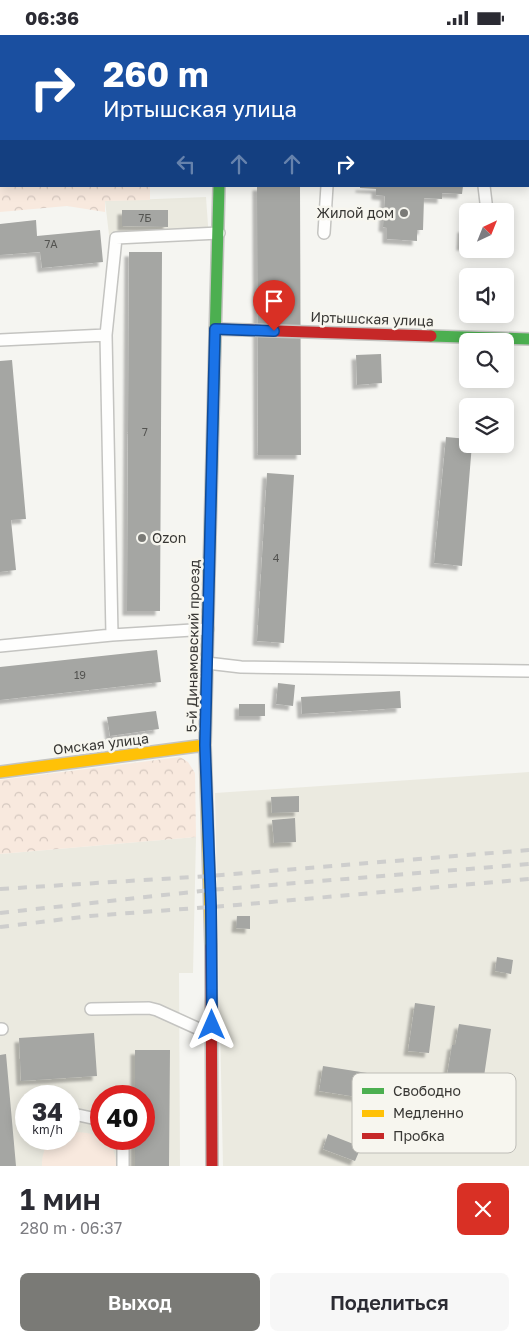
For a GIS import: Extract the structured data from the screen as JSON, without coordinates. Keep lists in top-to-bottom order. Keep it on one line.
{"streets":{"street":["Иртышская улица","5-й Динамовский проезд","Омская улица"]},"crossings":[["Иртышская улица","5-й Динамовский проезд"],["5-й Динамовский проезд","Омская улица"]],"places":["Жилой дом","Ozon"],"house_numbers":["7Б","7А","7","4","19"],"legend":["Свободно","Медленно","Пробка"],"north":"top right","page":{"status":"06:36","turn":["260 m","Иртышская улица"],"speed":"34 km/h","limit":"40","heading":["1 мин","280 m · 06:37"],"buttons":["Выход","Поделиться"]}}
